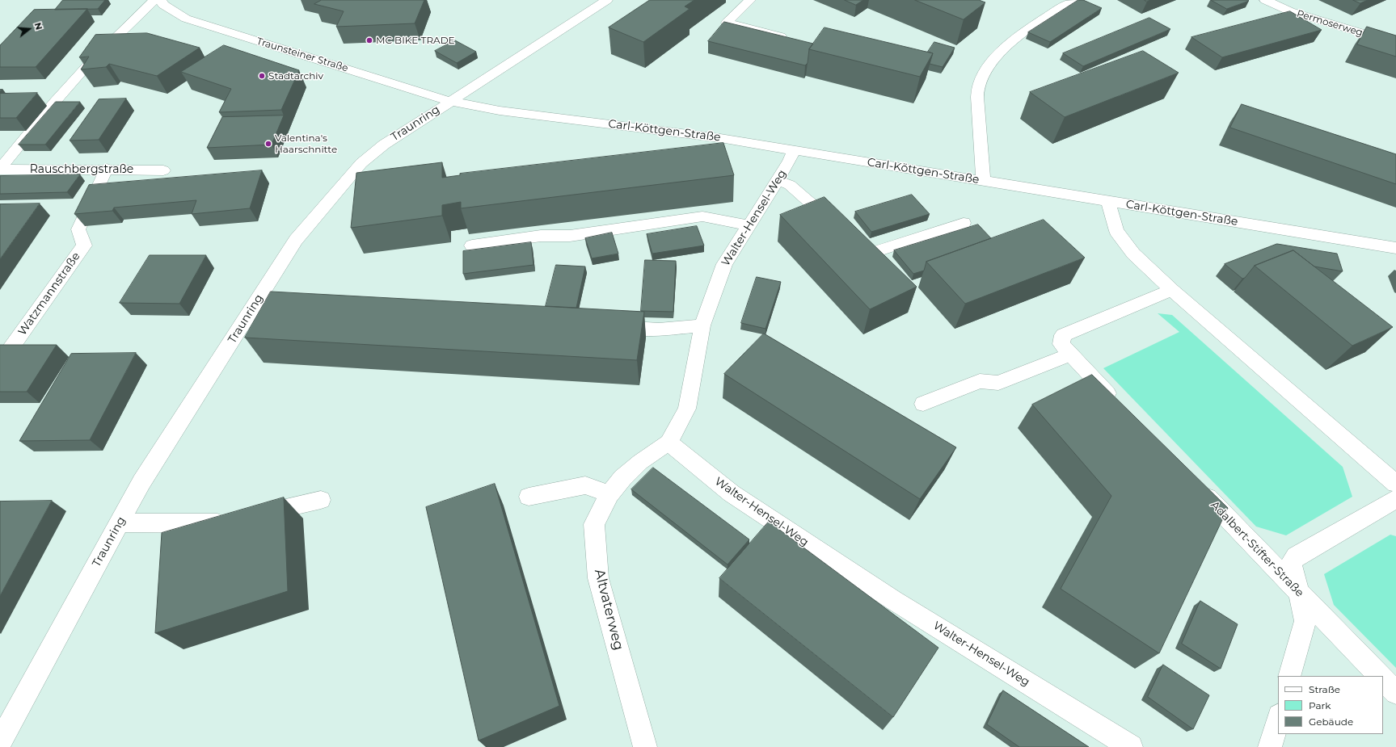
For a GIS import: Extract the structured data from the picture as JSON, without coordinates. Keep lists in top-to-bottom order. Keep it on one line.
{"streets":{"street":["Permoserweg","Traunsteiner Straße","Traunring","Carl-Köttgen-Straße","Rauschbergstraße","Walter-Hensel-Weg","Watzmannstraße","Adalbert-Stifter-Straße","Altvaterweg"]},"crossings":[["Traunsteiner Straße","Traunring"],["Traunsteiner Straße","Carl-Köttgen-Straße"],["Traunring","Carl-Köttgen-Straße"],["Carl-Köttgen-Straße","Walter-Hensel-Weg"],["Rauschbergstraße","Watzmannstraße"],["Walter-Hensel-Weg","Altvaterweg"]],"places":["MC BIKE TRADE","Stadtarchiv","Valentina's Haarschnitte"],"legend":["Straße","Park","Gebäude"],"north":"right"}
